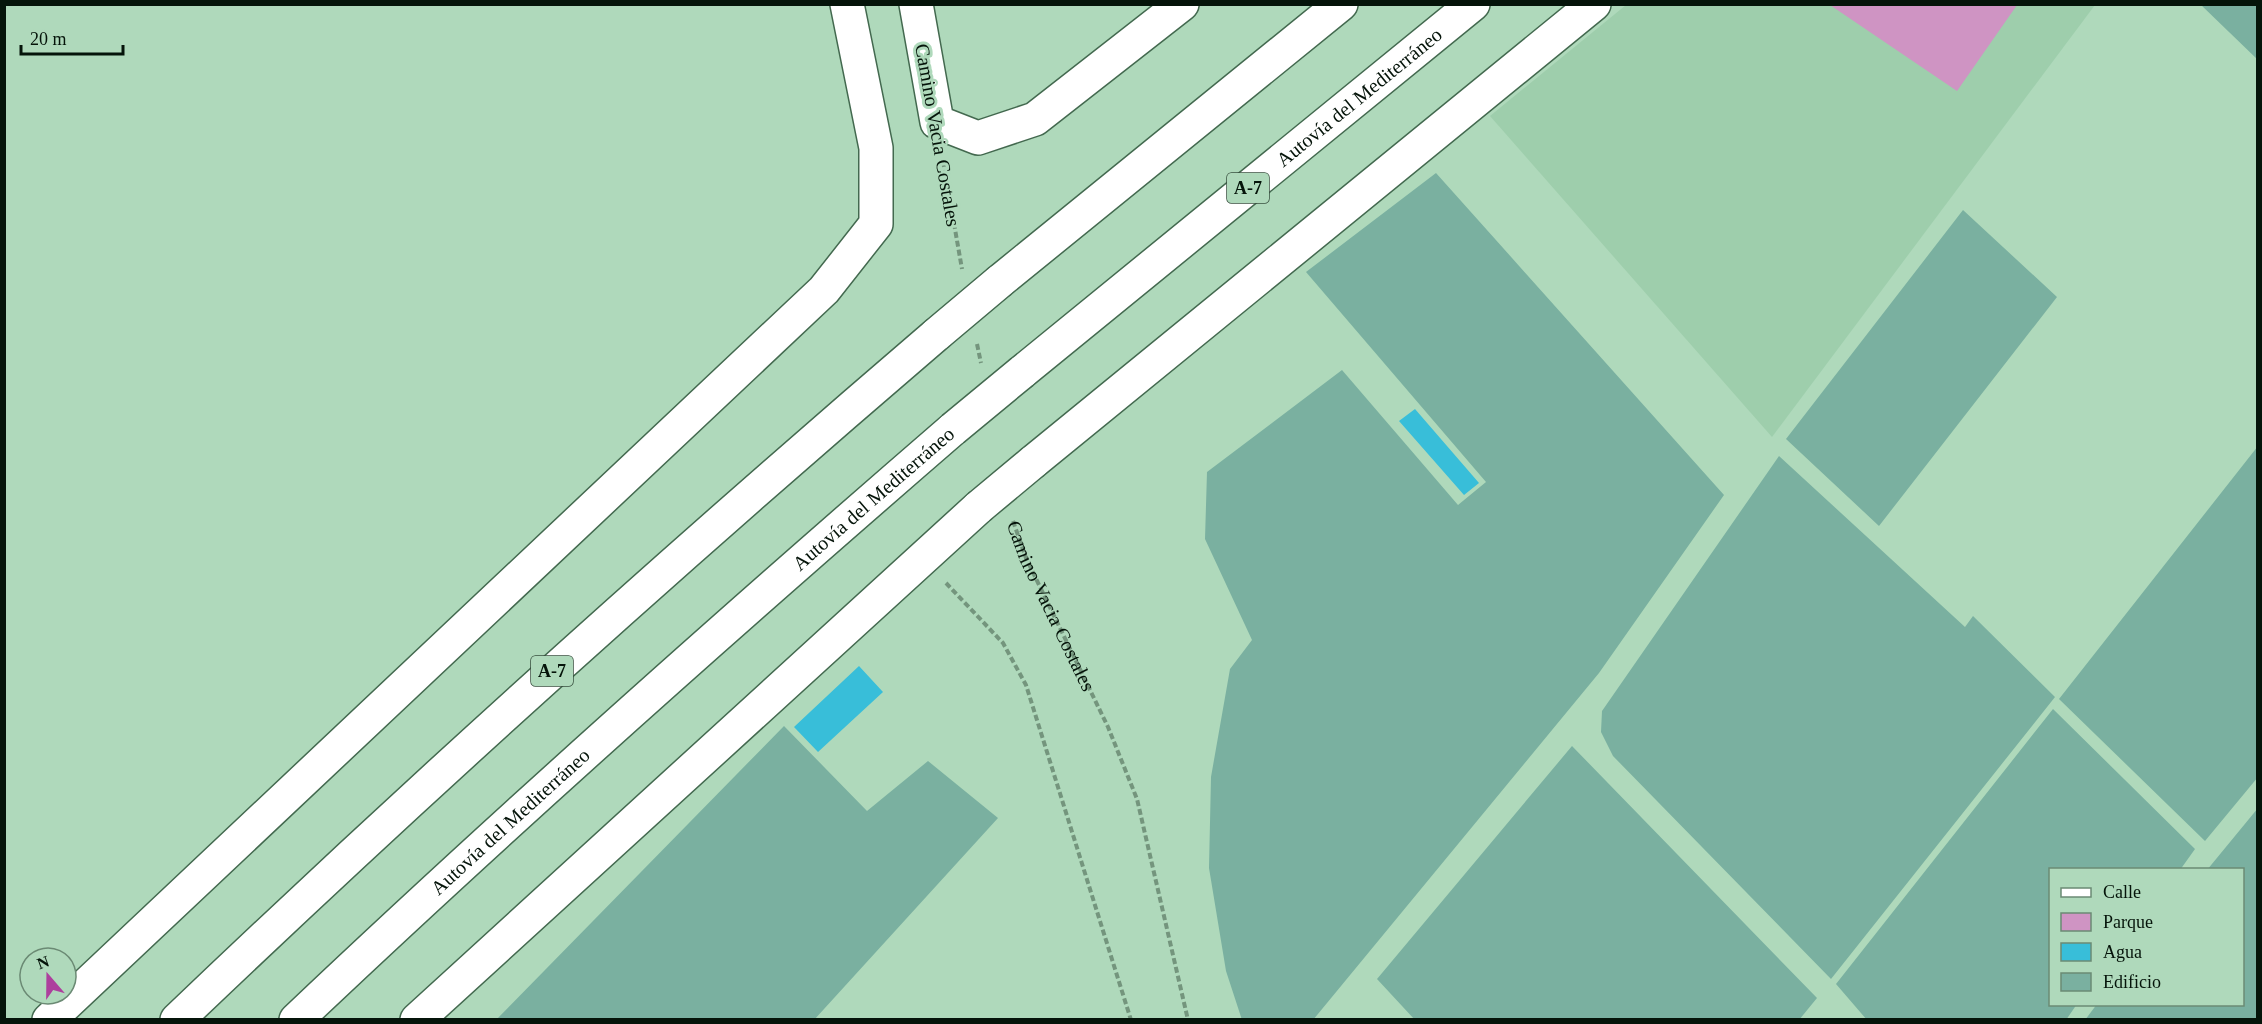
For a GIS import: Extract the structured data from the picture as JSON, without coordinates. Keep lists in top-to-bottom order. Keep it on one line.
{"streets":{"main road":["Autovía del Mediterráneo","Camino Vacia Costales","A-7"]},"legend":["Calle","Parque","Agua","Edificio"],"scale_bar":"20 m","north":"top"}
